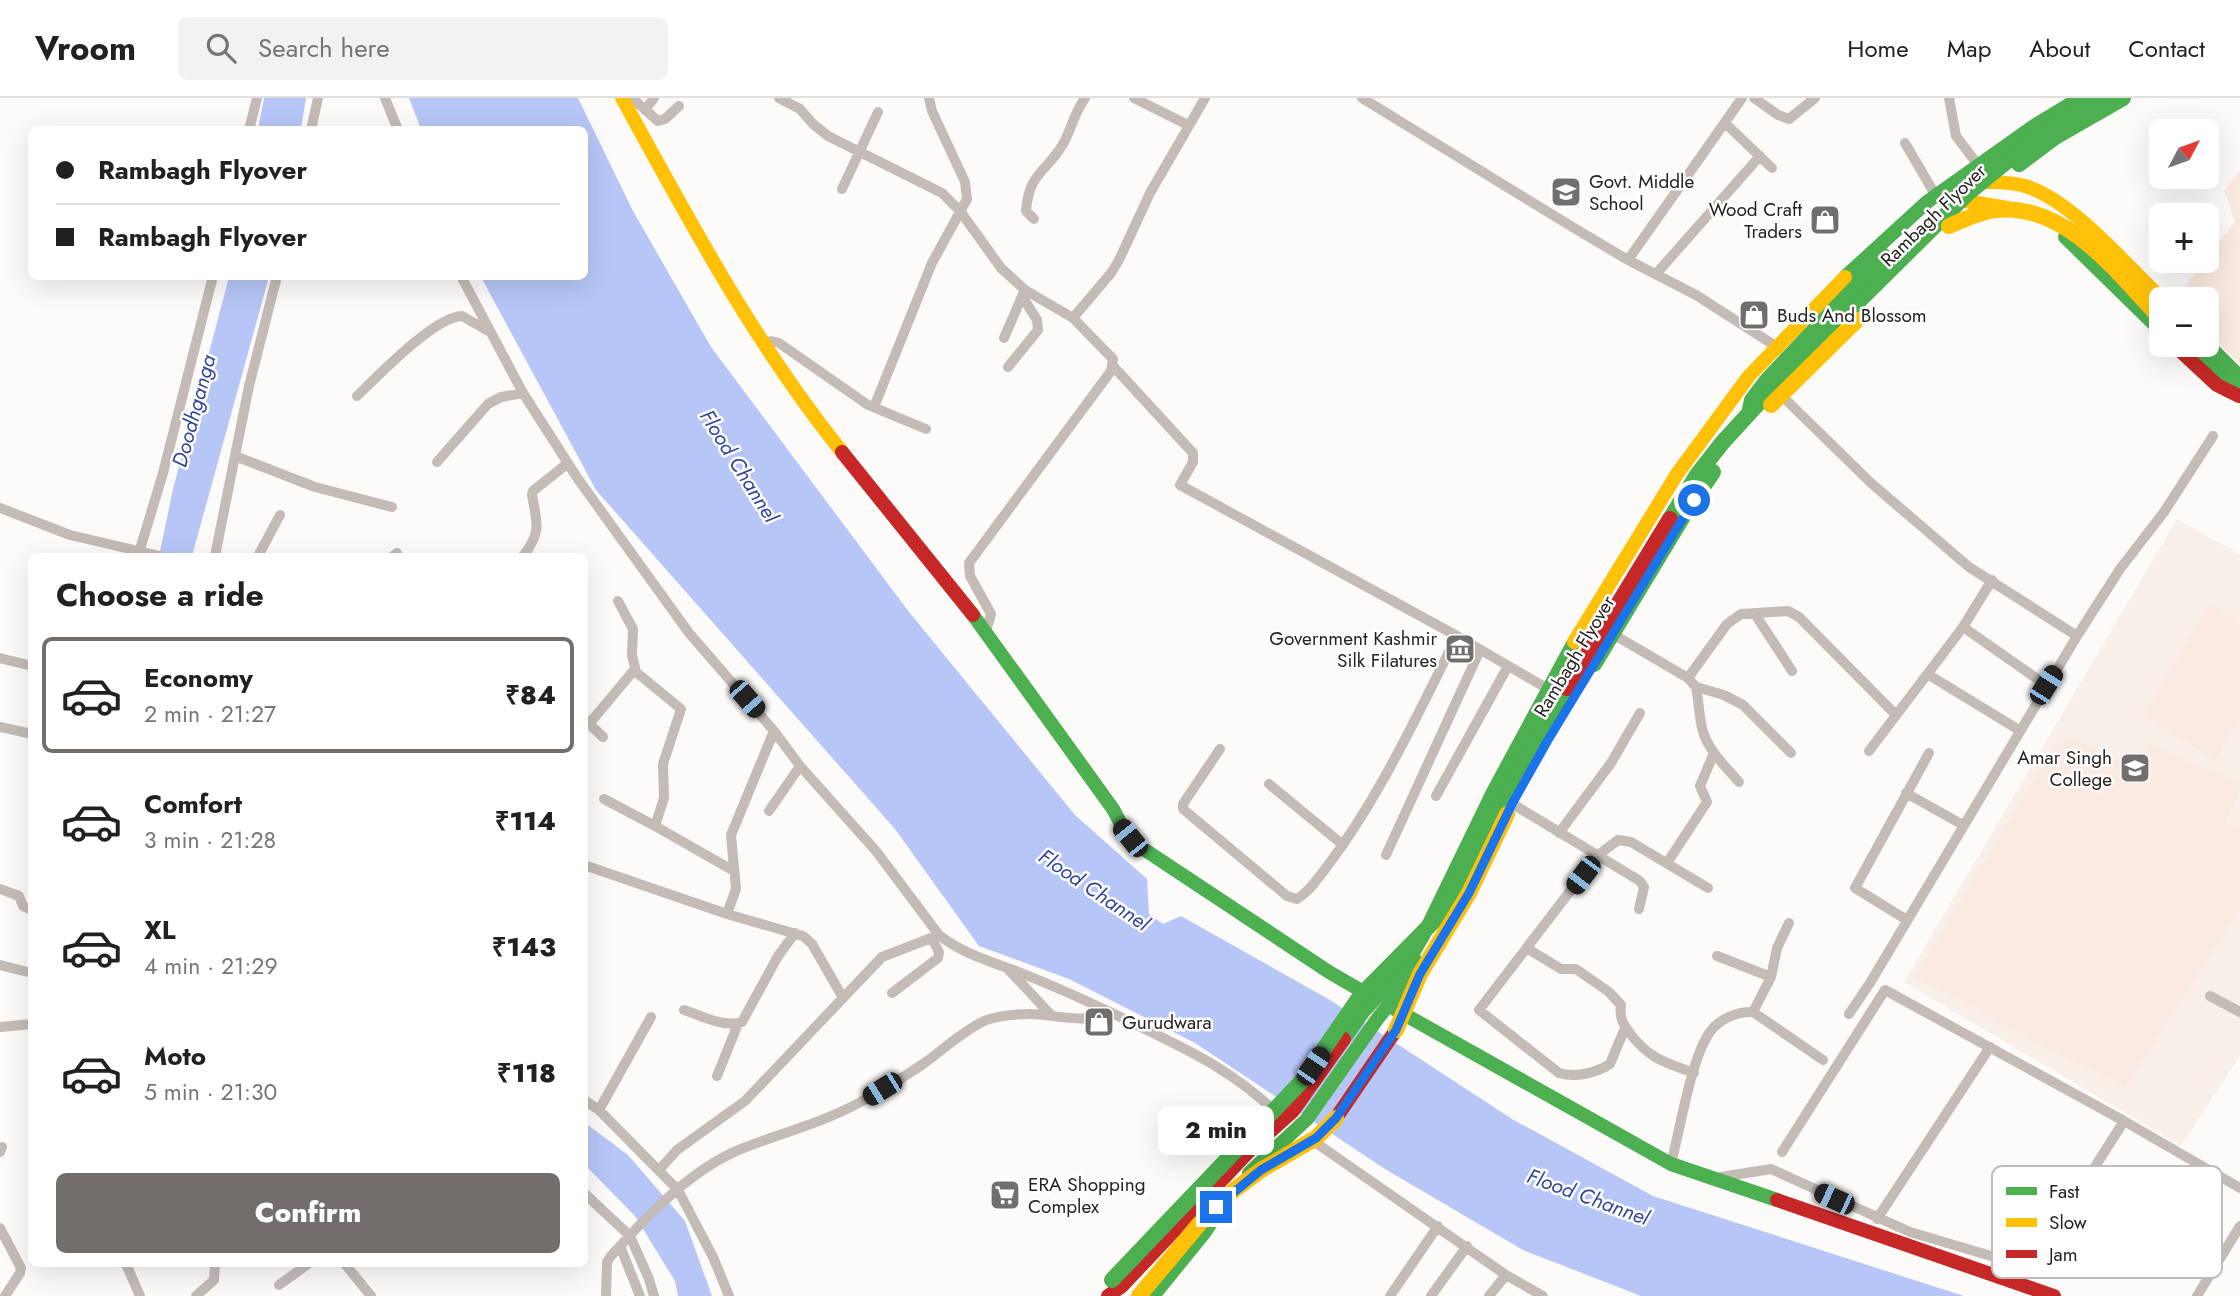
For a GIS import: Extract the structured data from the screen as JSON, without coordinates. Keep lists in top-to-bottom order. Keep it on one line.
{"streets":{"main road":["Rambagh Flyover"]},"water":["Doodhganga","Flood Channel"],"places":{"school or university":["Govt. Middle School","Amar Singh College"],"shop":["Wood Craft Traders","Buds And Blossom","Gurudwara"],"museum":["Government Kashmir Silk Filatures"],"supermarket":["ERA Shopping Complex"]},"legend":["Fast","Slow","Jam"],"north":"top right","page":{"header":"Vroom","search":"Search here","nav":["Home","Map","About","Contact"],"map_buttons":["+","−"],"banner":["Rambagh Flyover","Rambagh Flyover"],"heading":"Choose a ride","list":[{"name":"Economy","note":"2 min · 21:27","value":"₹84"},{"name":"Comfort","note":"3 min · 21:28","value":"₹114"},{"name":"XL","note":"4 min · 21:29","value":"₹143"},{"name":"Moto","note":"5 min · 21:30","value":"₹118"}],"bubble":"2 min","buttons":"Confirm"}}
